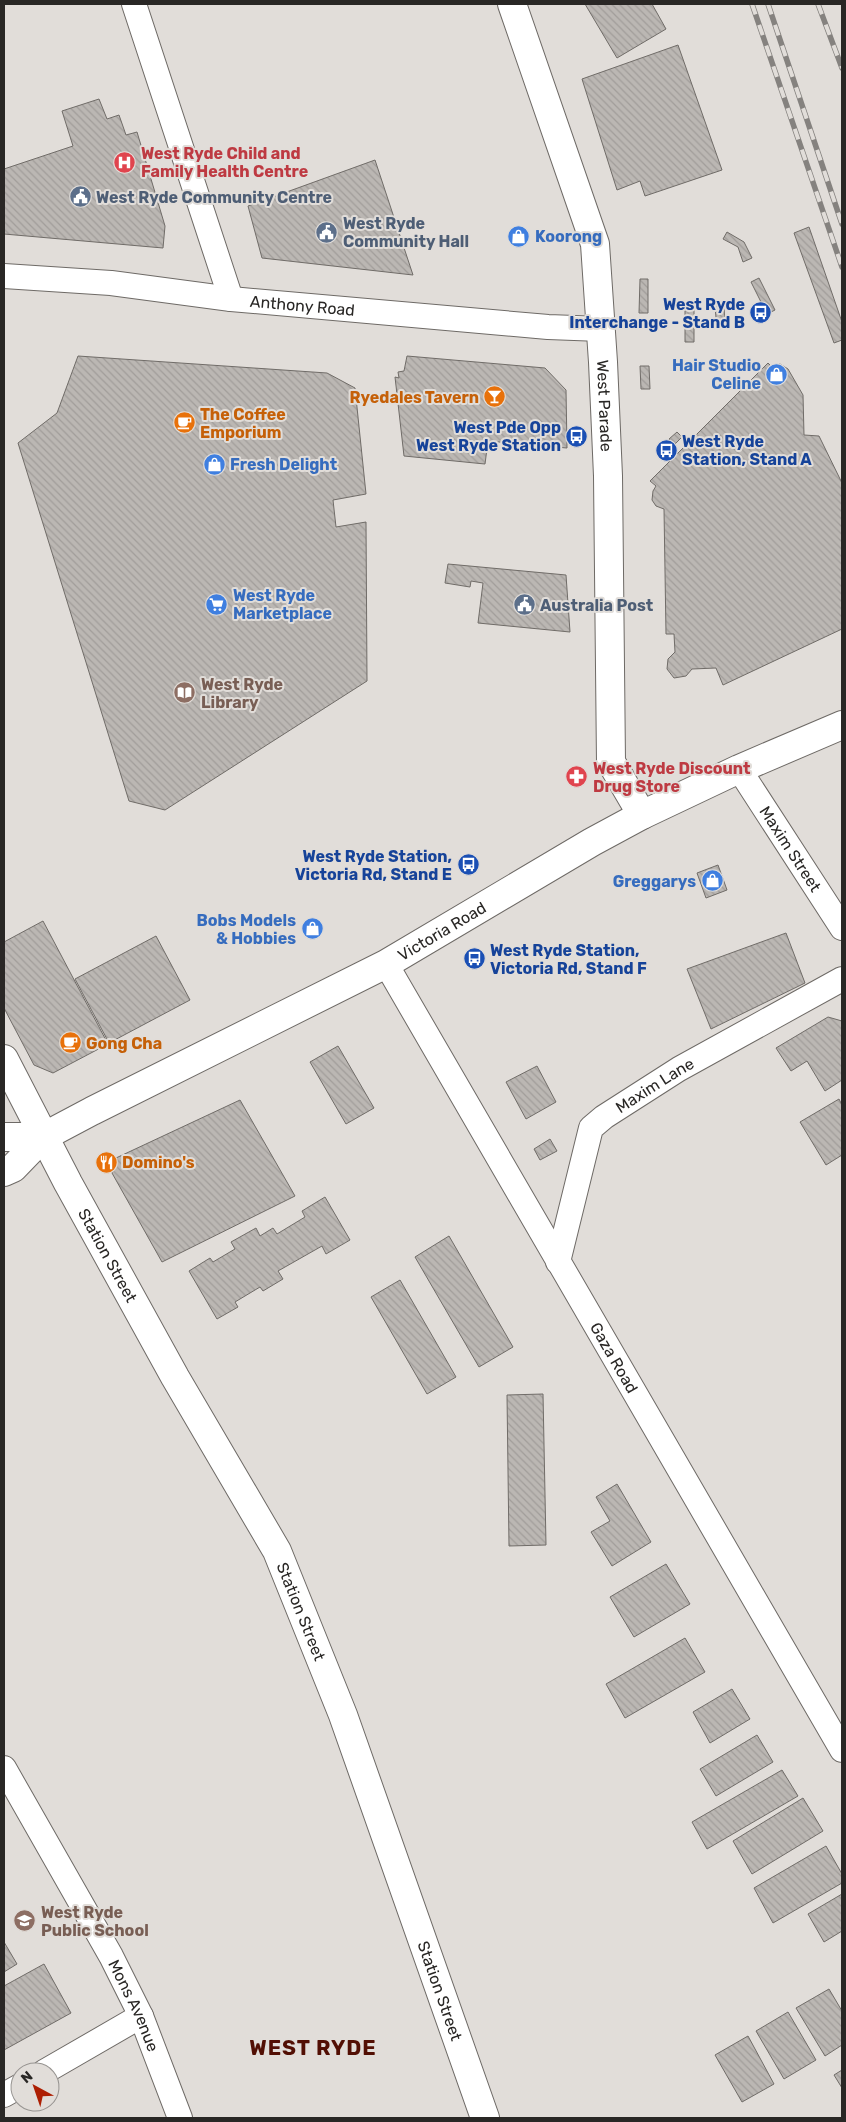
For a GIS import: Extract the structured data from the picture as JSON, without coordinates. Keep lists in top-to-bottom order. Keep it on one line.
{"streets":{"main road":["West Parade","Victoria Road","Station Street"],"street":["Anthony Road","Maxim Street","Maxim Lane","Gaza Road","Mons Avenue"]},"crossings":[["Anthony Road","West Parade"],["West Parade","Victoria Road"],["Maxim Street","Victoria Road"],["Victoria Road","Station Street"],["Victoria Road","Gaza Road"],["Maxim Lane","Gaza Road"]],"districts":["WEST RYDE"],"places":{"hospital":["West Ryde Child and Family Health Centre"],"public building":["West Ryde Community Centre","West Ryde Community Hall","Australia Post"],"shop":["Koorong","Hair Studio Celine","Fresh Delight","Greggarys","Bobs Models & Hobbies"],"bus stop":["West Ryde Interchange - Stand B","West Pde Opp West Ryde Station","West Ryde Station, Stand A","West Ryde Station, Victoria Rd, Stand E","West Ryde Station, Victoria Rd, Stand F"],"bar":["Ryedales Tavern"],"cafe":["The Coffee Emporium","Gong Cha"],"supermarket":["West Ryde Marketplace"],"library":["West Ryde Library"],"pharmacy":["West Ryde Discount Drug Store"],"restaurant":["Domino's"],"school or university":["West Ryde Public School"]},"north":"top left"}
